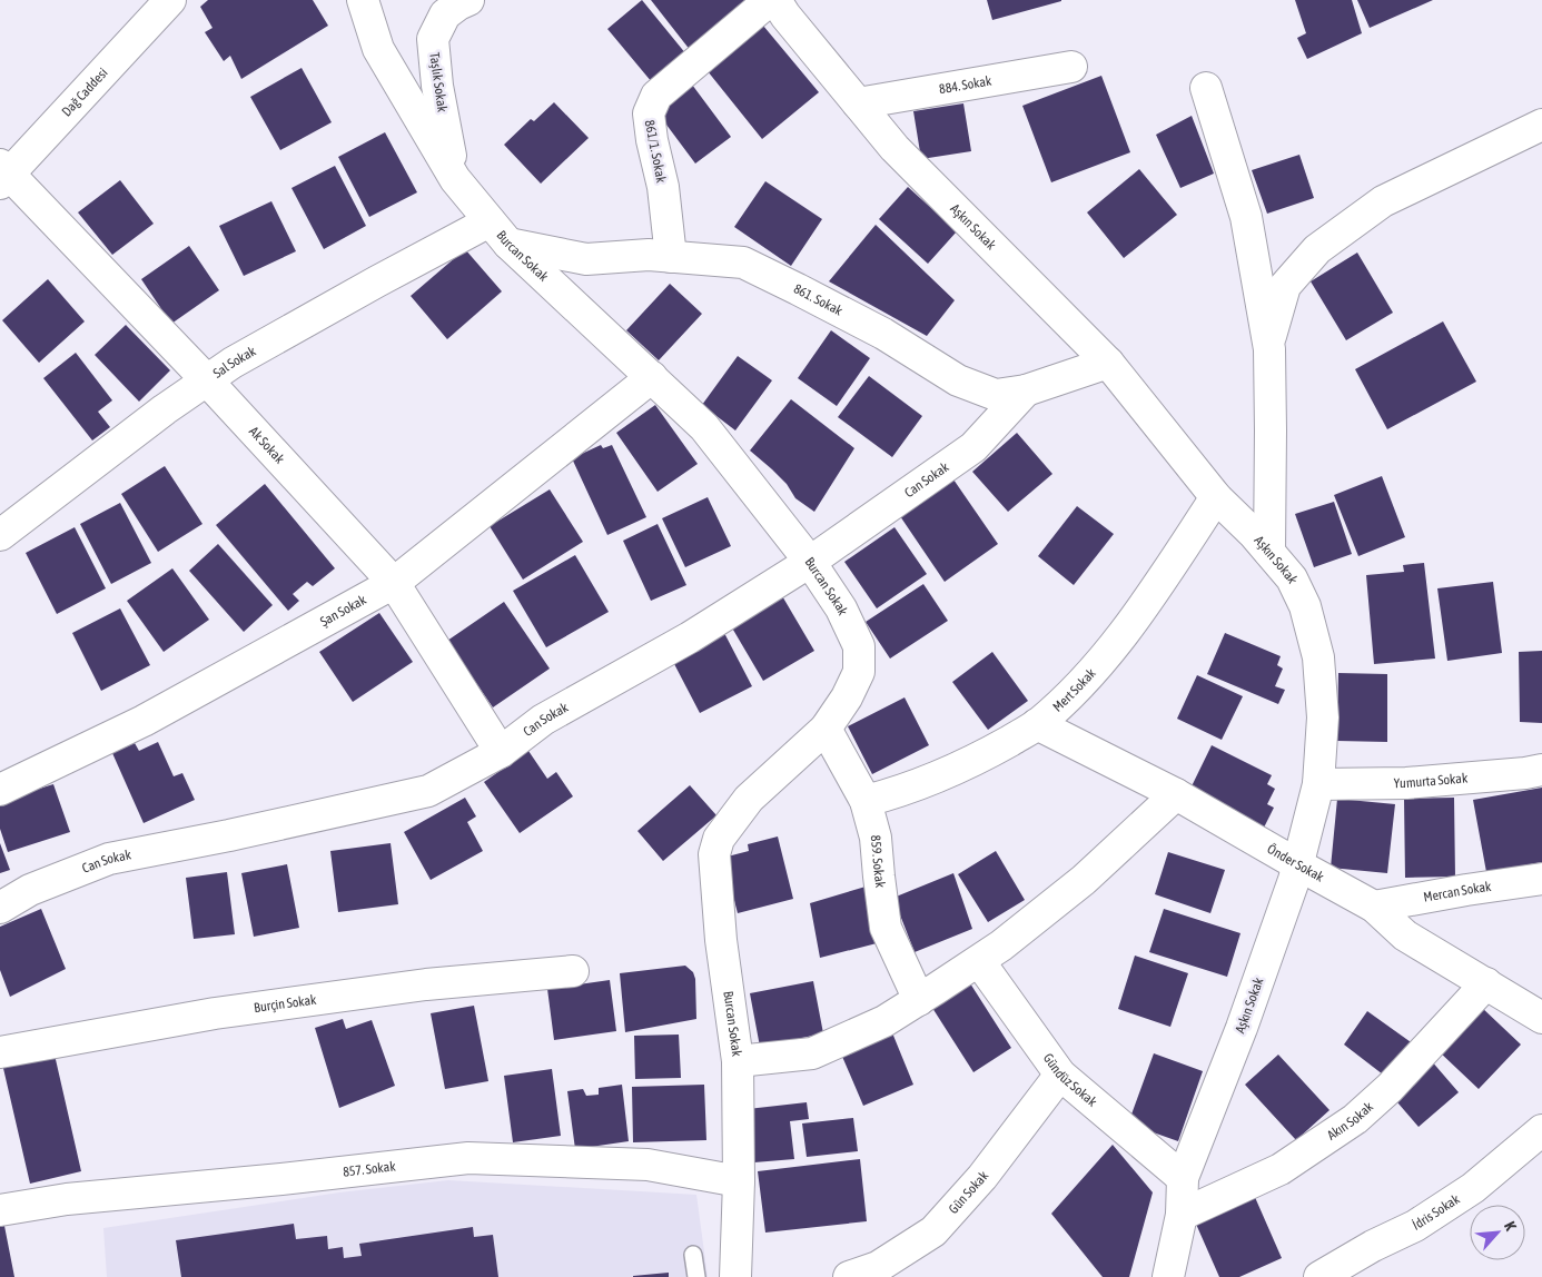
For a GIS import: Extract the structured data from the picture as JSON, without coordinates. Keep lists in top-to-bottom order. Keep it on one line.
{"streets":{"street":["Taşlık Sokak","884. Sokak","Dağ Caddesi","861/1. Sokak","Aşkın Sokak","Burcan Sokak","861. Sokak","Sal Sokak","Ak Sokak","Can Sokak","Şan Sokak","Mert Sokak","Yumurta Sokak","859. Sokak","Önder Sokak","Mercan Sokak","Burçin Sokak","Gündüz Sokak","Akın Sokak","857. Sokak","Gün Sokak","İdris Sokak"]},"crossings":[["Taşlık Sokak","Burcan Sokak"],["884. Sokak","Aşkın Sokak"],["Dağ Caddesi","Ak Sokak"],["861/1. Sokak","861. Sokak"],["Aşkın Sokak","861. Sokak"],["Aşkın Sokak","Mert Sokak"],["Aşkın Sokak","Yumurta Sokak"],["Aşkın Sokak","Önder Sokak"],["Aşkın Sokak","Gündüz Sokak"],["Aşkın Sokak","Akın Sokak"],["Burcan Sokak","861. Sokak"],["Burcan Sokak","Sal Sokak"],["Burcan Sokak","Can Sokak"],["Burcan Sokak","Şan Sokak"],["Burcan Sokak","859. Sokak"],["Burcan Sokak","857. Sokak"],["861. Sokak","Sal Sokak"],["861. Sokak","Can Sokak"],["Sal Sokak","Ak Sokak"],["Ak Sokak","Can Sokak"],["Ak Sokak","Şan Sokak"],["Mert Sokak","859. Sokak"],["Mert Sokak","Önder Sokak"],["Önder Sokak","Mercan Sokak"],["Önder Sokak","Akın Sokak"],["Gündüz Sokak","Gün Sokak"]],"north":"top right"}
